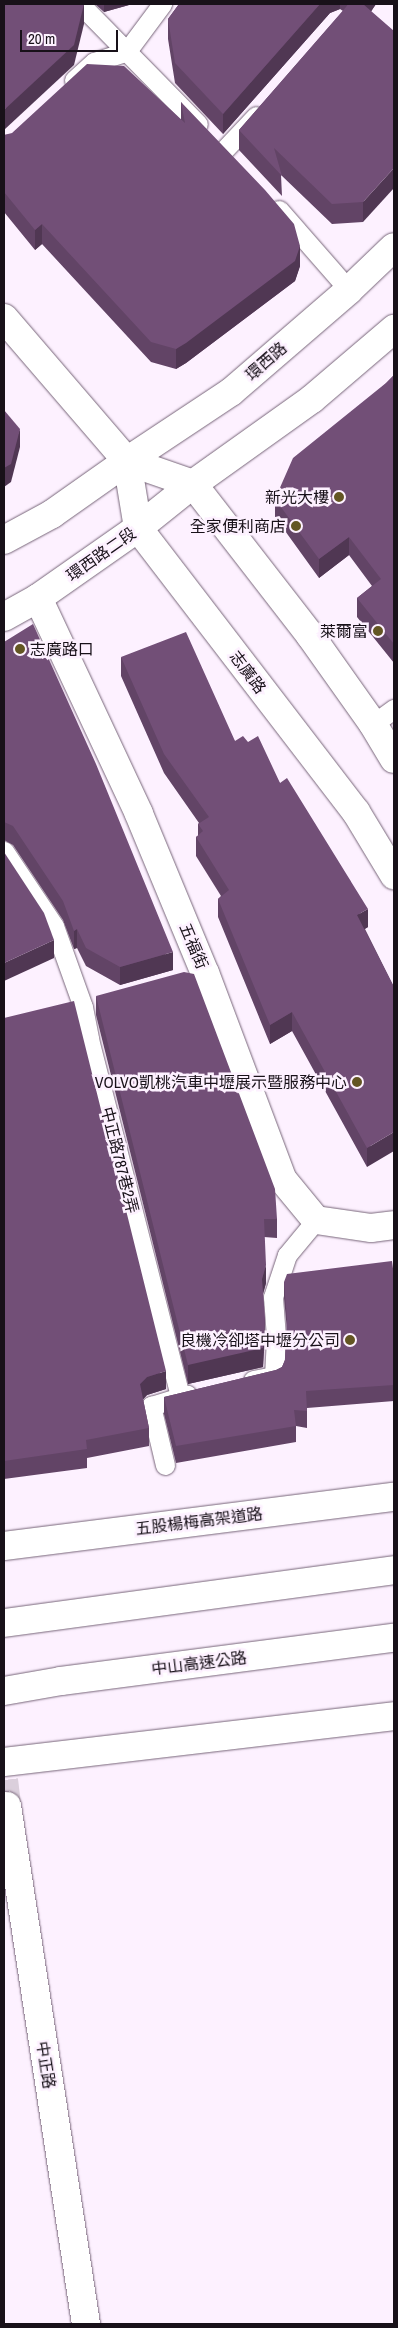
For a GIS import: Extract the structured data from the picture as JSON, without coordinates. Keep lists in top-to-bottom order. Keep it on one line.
{"streets":{"main road":["環西路","環西路二段","志廣路","五福街","五股楊梅高架道路","中山高速公路","中正路"],"lane":["中正路787巷2弄"]},"crossings":[["環西路","志廣路"],["環西路二段","志廣路"],["環西路二段","五福街"]],"places":["新光大樓","全家便利商店","萊爾富","志廣路口","VOLVO凱桃汽車中壢展示暨服務中心","良機冷卻塔中壢分公司"],"scale_bar":"20 m"}
